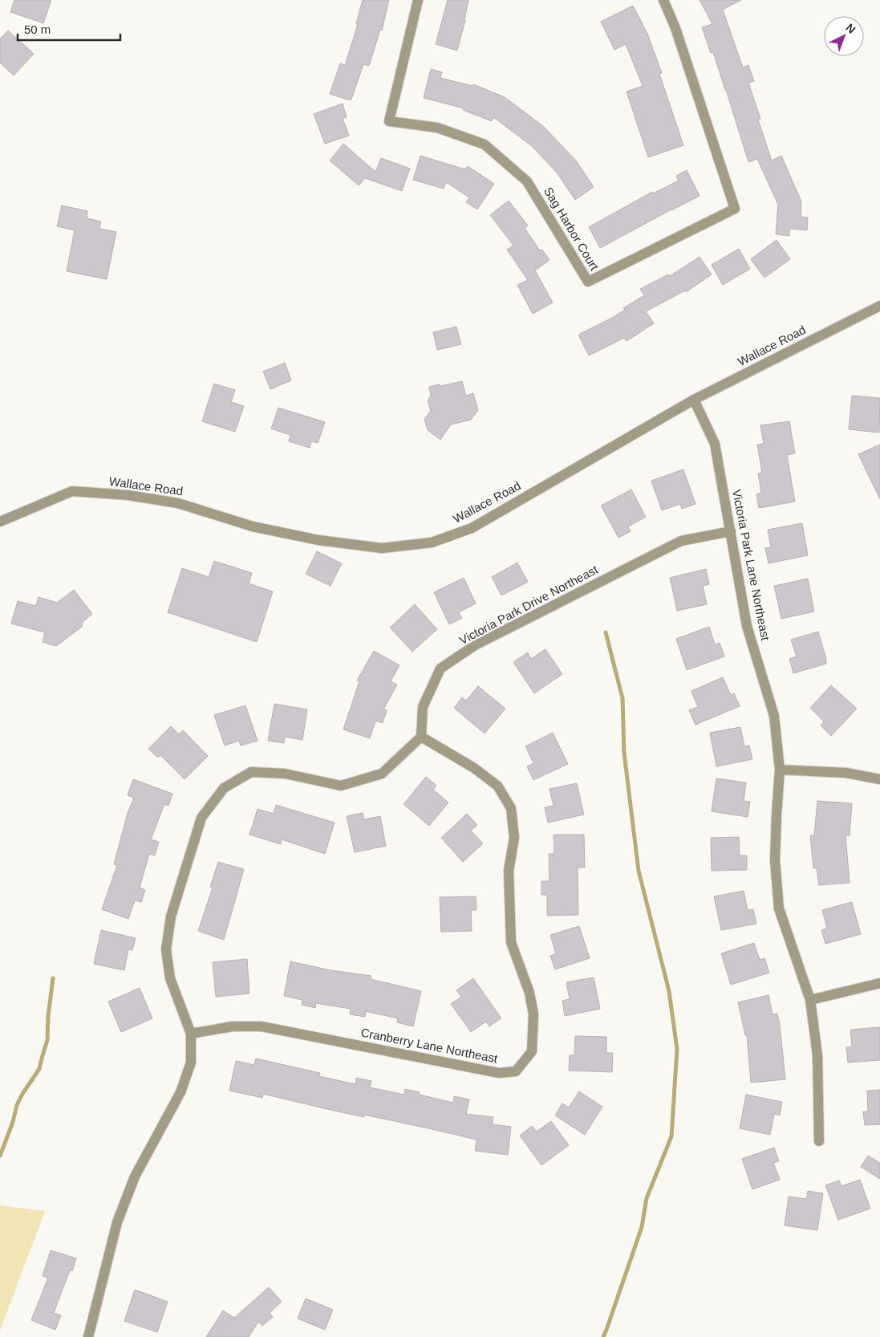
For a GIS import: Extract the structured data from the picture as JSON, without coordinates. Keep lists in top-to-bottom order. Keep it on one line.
{"streets":{"street":["Sag Harbor Court","Wallace Road","Victoria Park Lane Northeast","Victoria Park Drive Northeast","Cranberry Lane Northeast"]},"crossings":[["Wallace Road","Victoria Park Lane Northeast"],["Victoria Park Lane Northeast","Victoria Park Drive Northeast"],["Victoria Park Drive Northeast","Cranberry Lane Northeast"]],"scale_bar":"50 m","north":"top right"}
